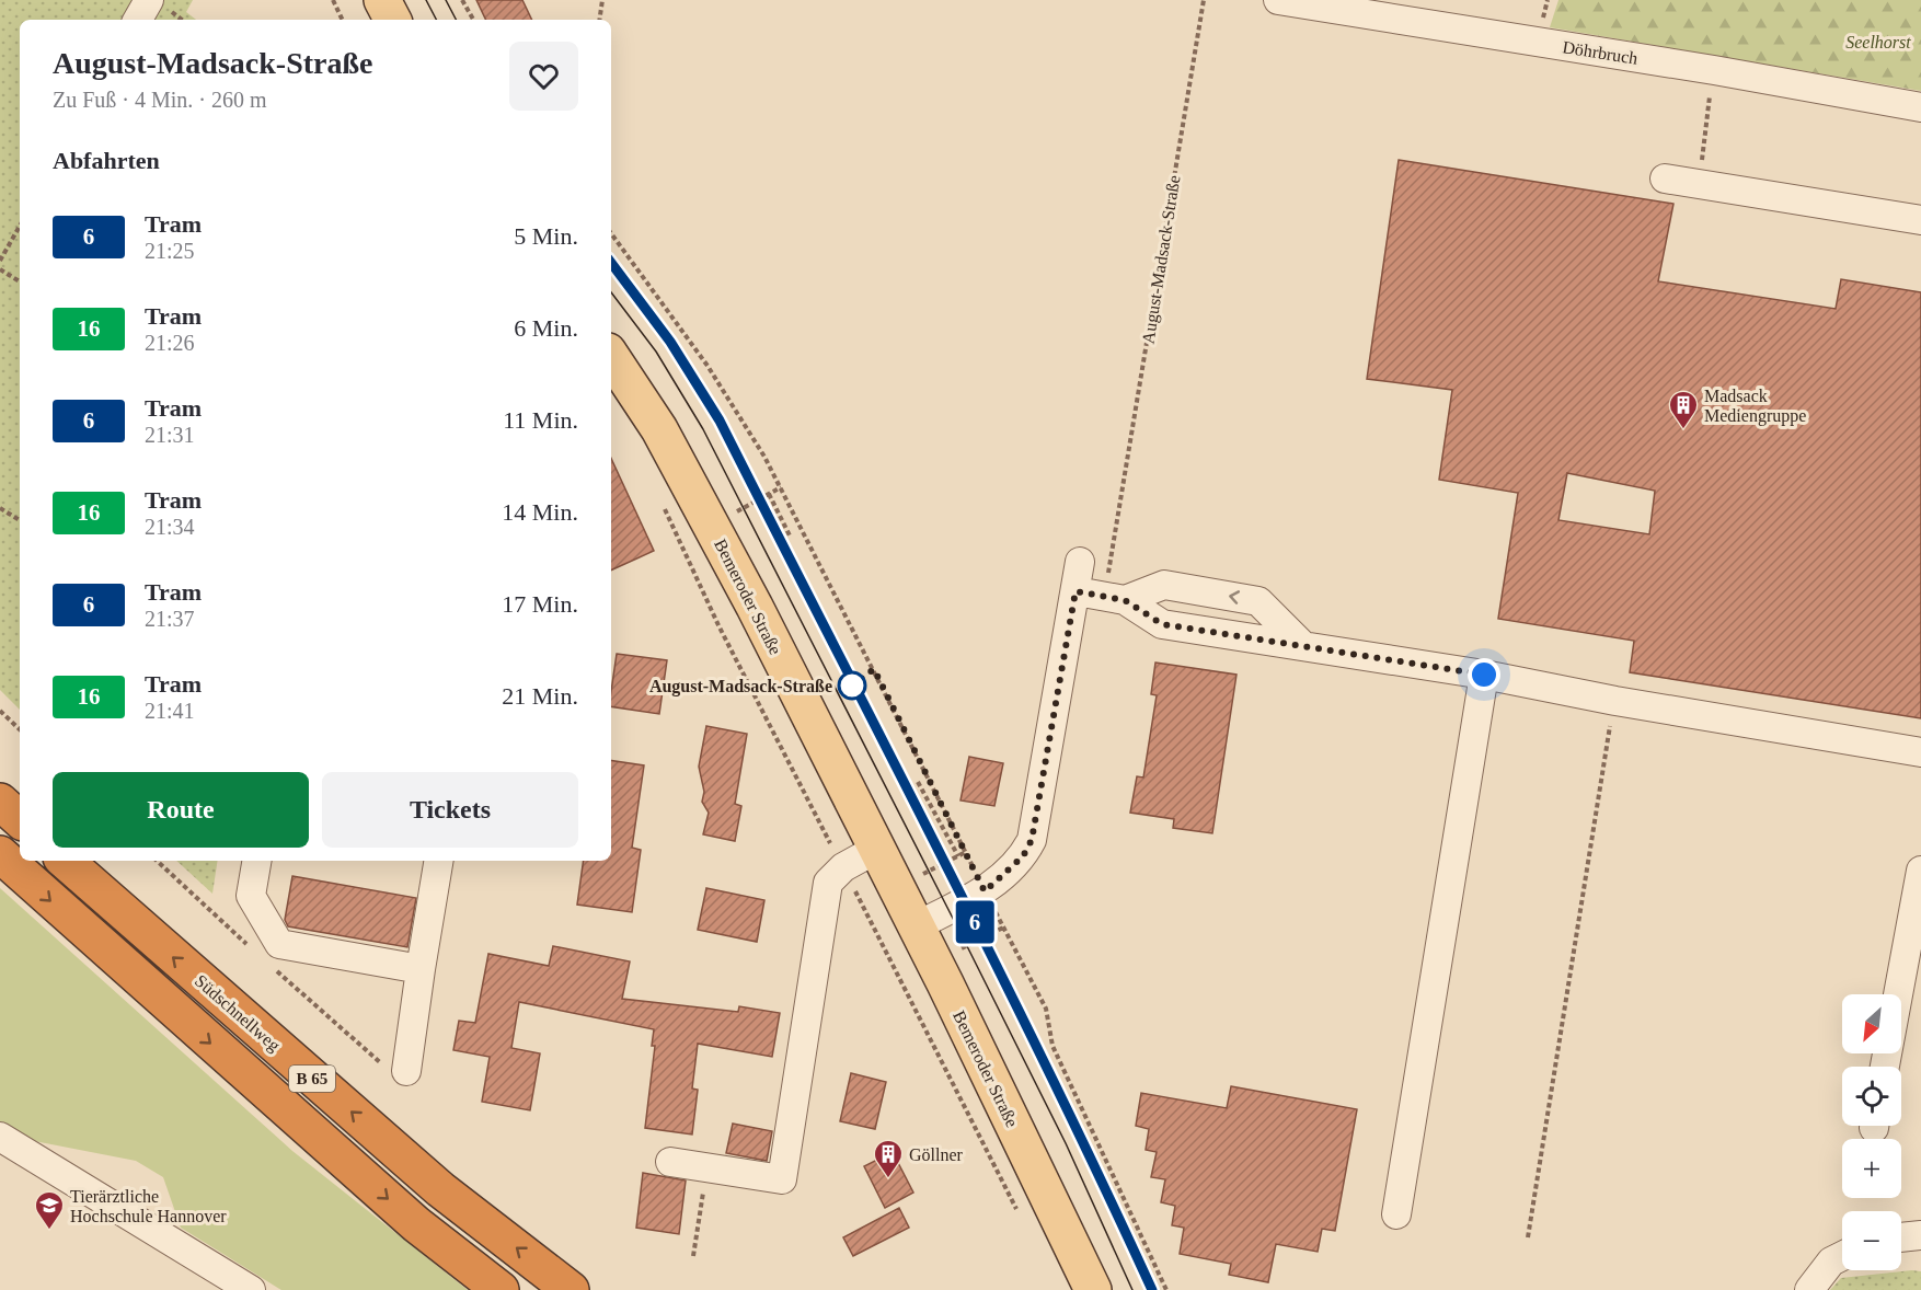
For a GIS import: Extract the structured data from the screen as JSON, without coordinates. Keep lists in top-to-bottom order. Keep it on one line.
{"streets":{"highway":["Südschnellweg","B 65"],"main road":["Bemeroder Straße"],"street":["Döhrbruch"],"path":["August-Madsack-Straße"]},"parks":["Seelhorst"],"places":{"building":["Madsack Mediengruppe","Göllner"],"other":["August-Madsack-Straße"],"school or university":["Tierärztliche Hochschule Hannover"]},"lines":["tram line 6"],"north":"bottom left","page":{"on_map":"6","heading":[["August-Madsack-Straße","Zu Fuß · 4 Min. · 260 m"],"Abfahrten"],"list":[{"mark":"6","name":"Tram","note":"21:25","value":"5 Min."},{"mark":"16","name":"Tram","note":"21:26","value":"6 Min."},{"mark":"6","name":"Tram","note":"21:31","value":"11 Min."},{"mark":"16","name":"Tram","note":"21:34","value":"14 Min."},{"mark":"6","name":"Tram","note":"21:37","value":"17 Min."},{"mark":"16","name":"Tram","note":"21:41","value":"21 Min."}],"buttons":["Route","Tickets"],"map_buttons":["+","−"]}}
